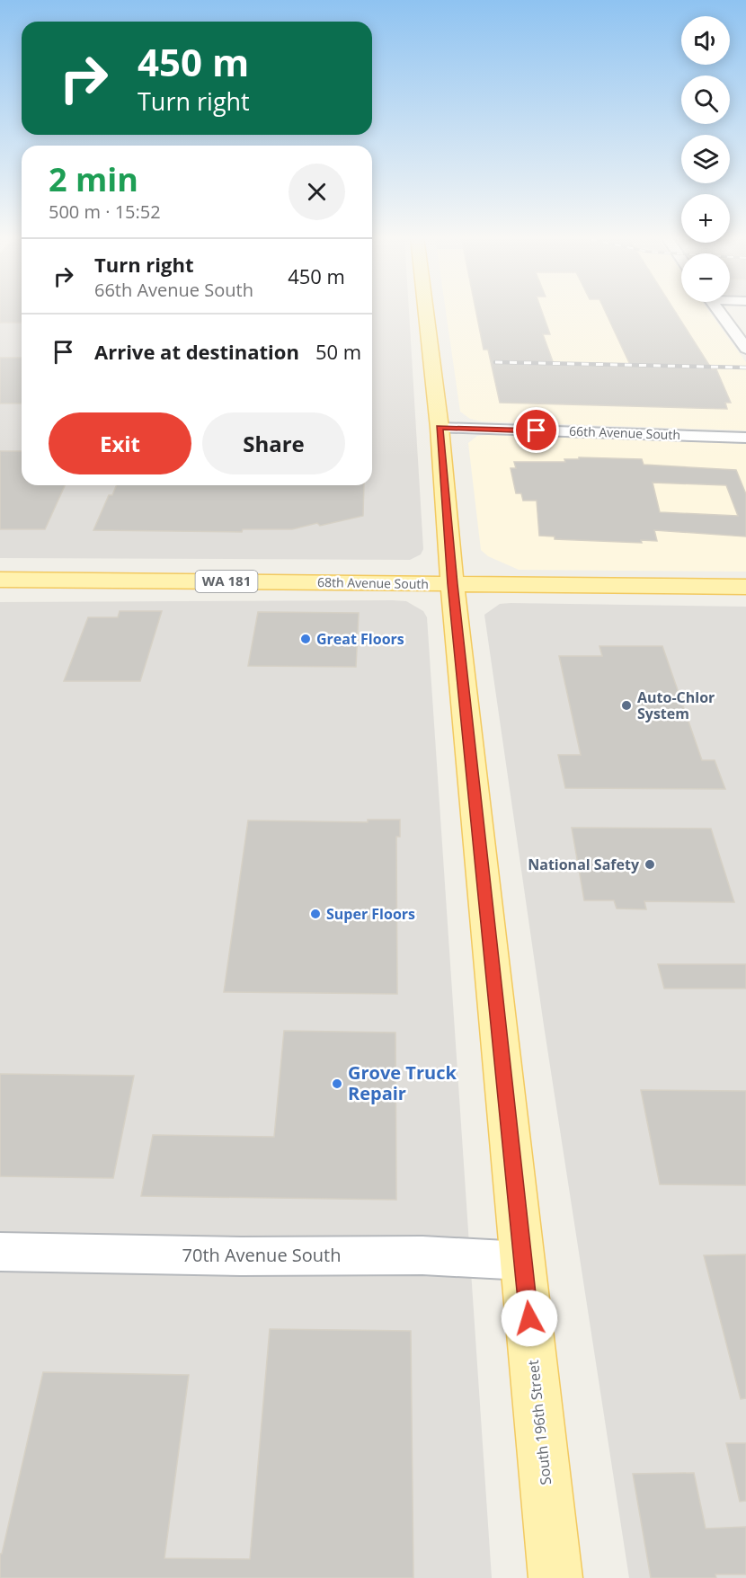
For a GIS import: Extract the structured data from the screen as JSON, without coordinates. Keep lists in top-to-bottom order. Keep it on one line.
{"streets":{"main road":["WA 181","68th Avenue South","South 196th Street"],"street":["66th Avenue South","70th Avenue South"]},"crossings":[["66th Avenue South","South 196th Street"],["68th Avenue South","South 196th Street"],["70th Avenue South","South 196th Street"]],"places":["Great Floors","Auto-Chlor System","National Safety","Super Floors","Grove Truck Repair"],"page":{"map_buttons":["+","−"],"turn":["450 m","Turn right"],"heading":["2 min","500 m · 15:52"],"list":[{"name":"Turn right","note":"66th Avenue South","value":"450 m"},{"name":"Arrive at destination","value":"50 m"}],"buttons":["Exit","Share"]}}
